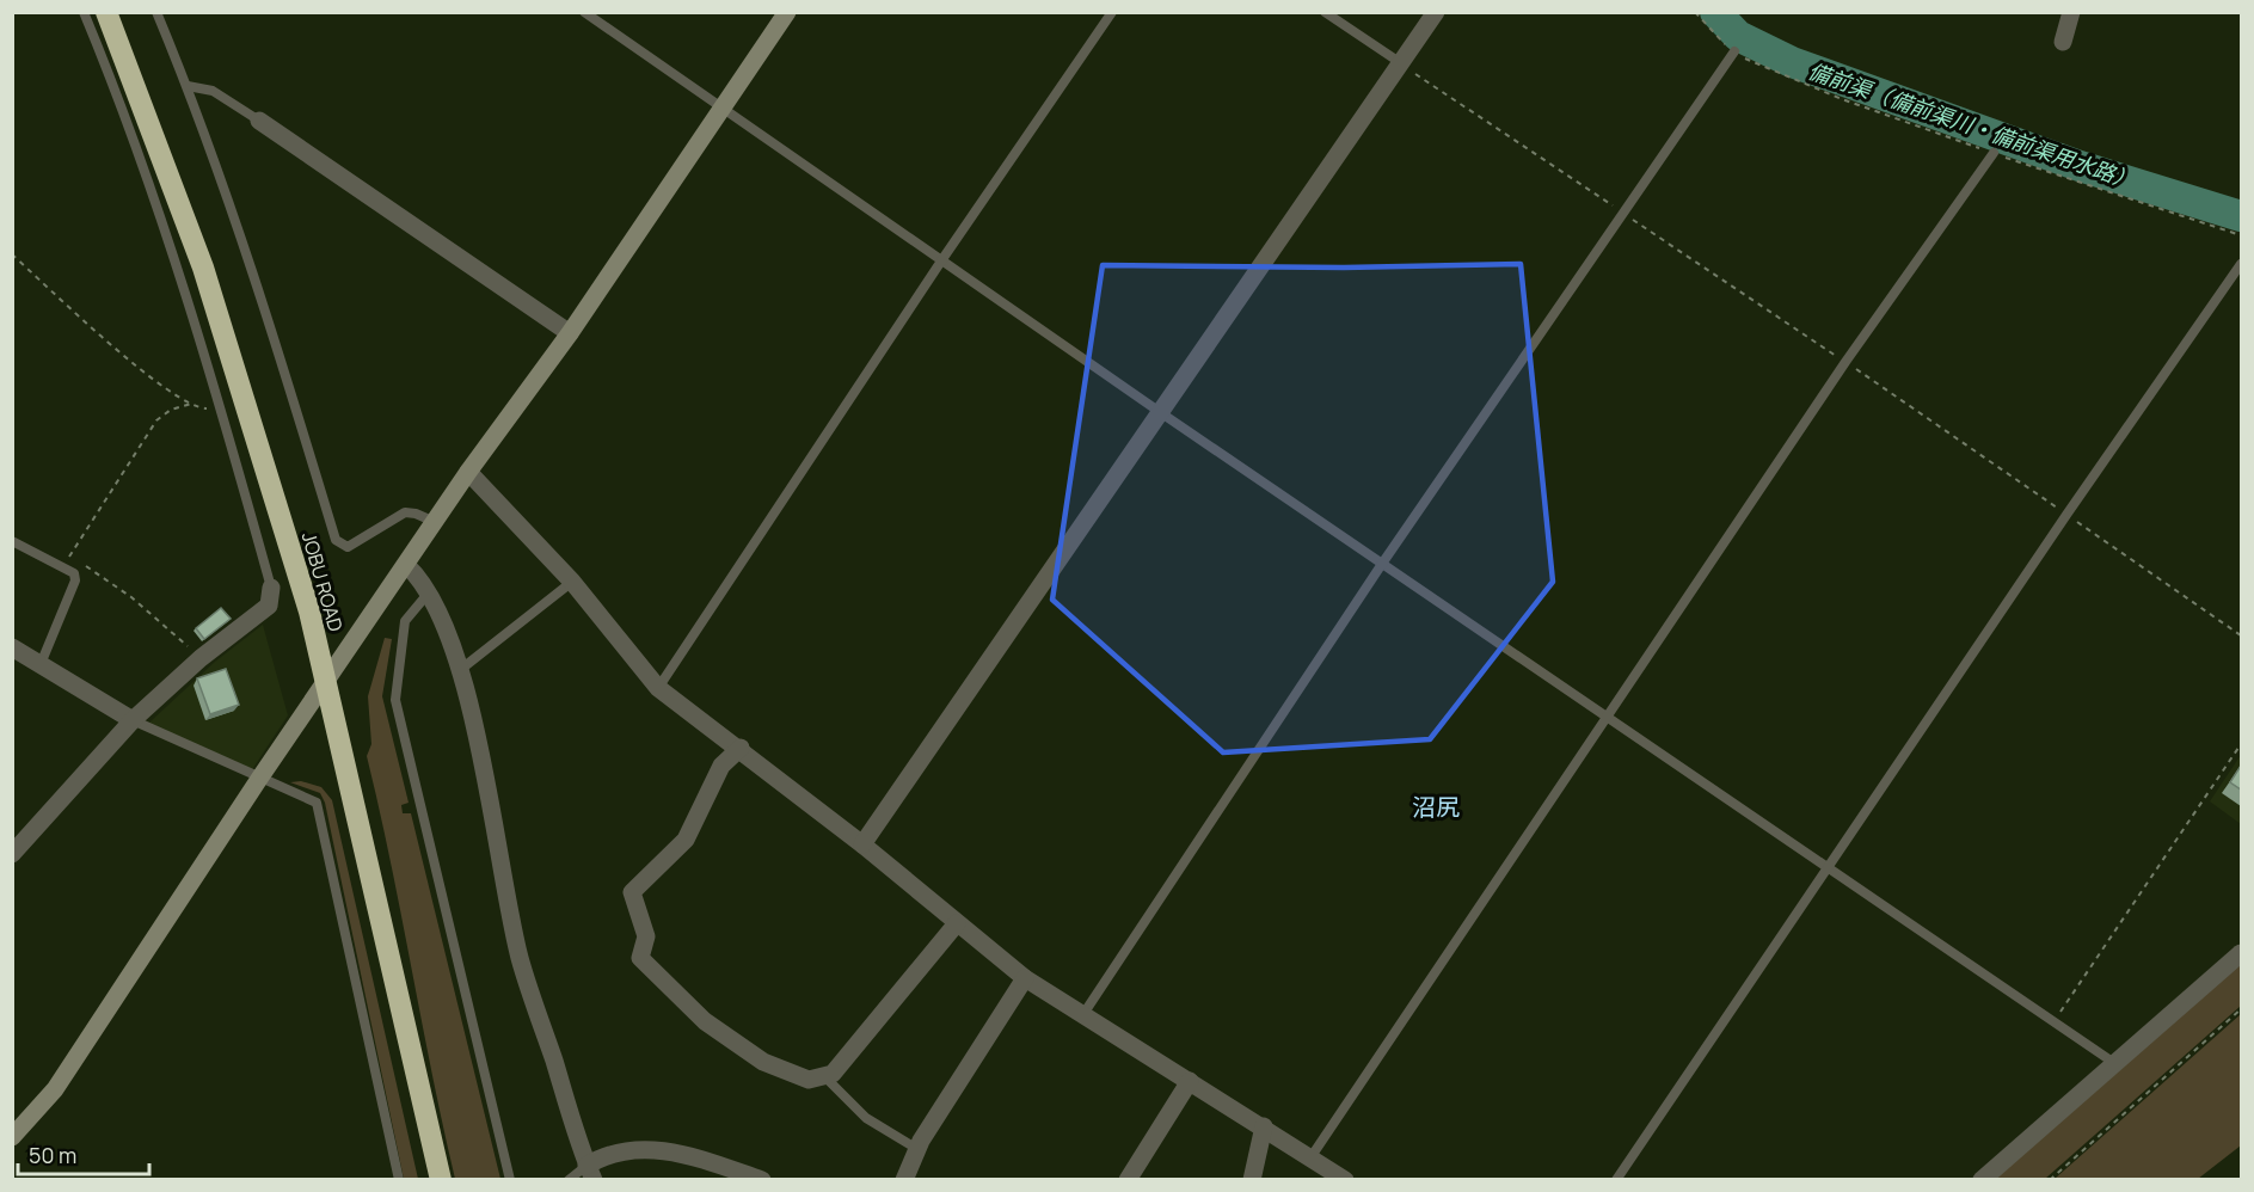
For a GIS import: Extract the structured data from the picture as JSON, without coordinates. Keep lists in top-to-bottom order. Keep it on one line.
{"streets":{"highway":["JOBU ROAD"]},"districts":["沼尻"],"water":["備前渠（備前渠川・備前渠用水路）"],"scale_bar":"50 m"}
